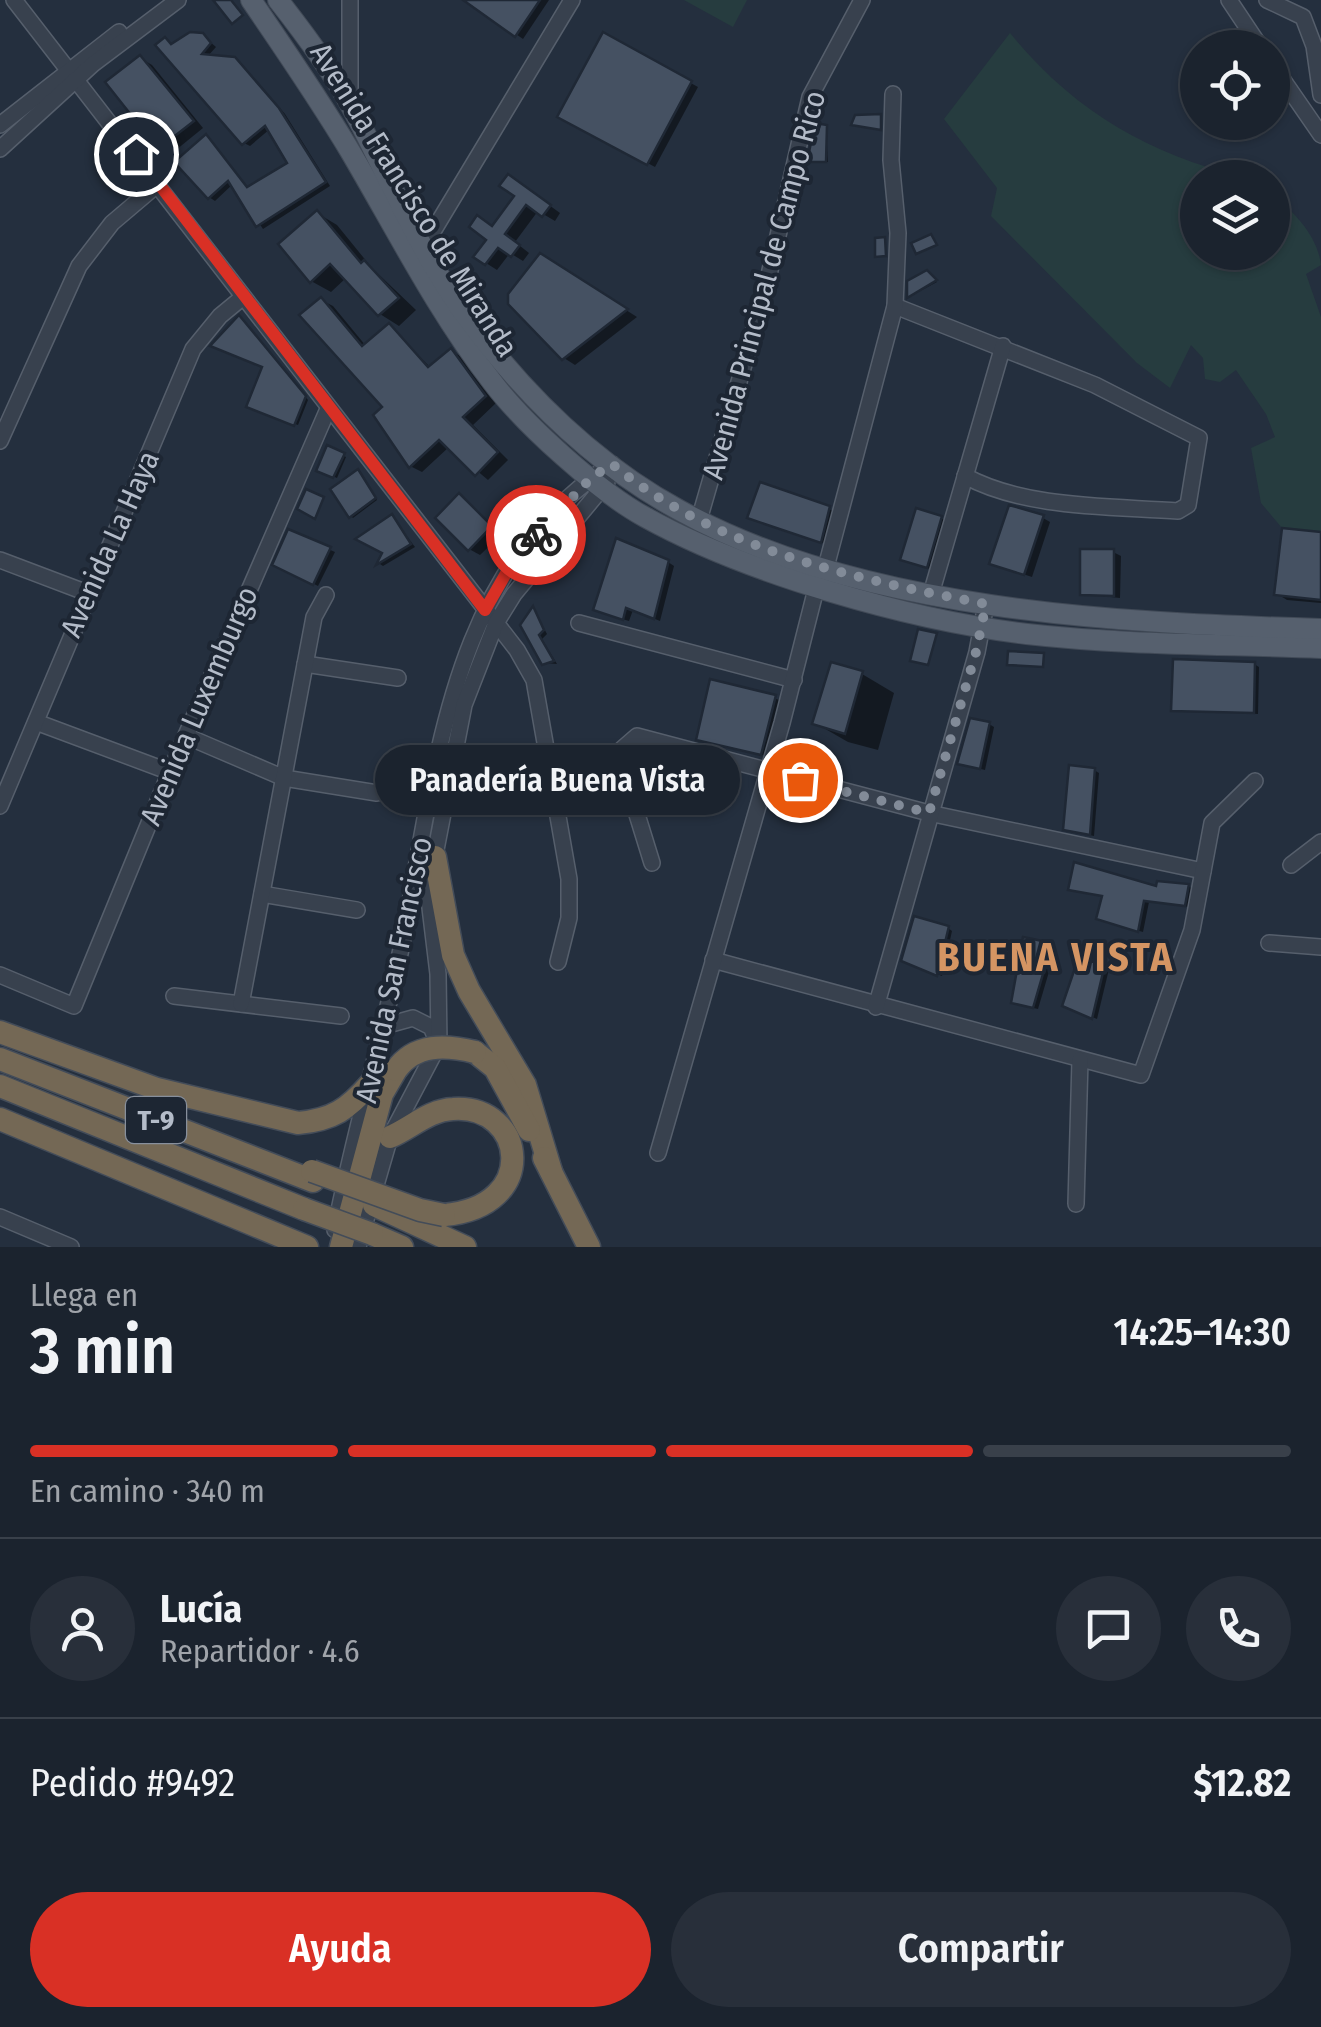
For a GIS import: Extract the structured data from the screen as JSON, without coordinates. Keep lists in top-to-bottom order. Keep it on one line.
{"streets":{"highway":["T-9"],"main road":["Avenida Francisco de Miranda"],"street":["Avenida Principal de Campo Rico","Avenida La Haya","Avenida Luxemburgo","Avenida San Francisco"]},"crossings":[["Avenida Francisco de Miranda","Avenida Principal de Campo Rico"],["Avenida Francisco de Miranda","Avenida San Francisco"],["Avenida San Francisco","T-9"]],"districts":["BUENA VISTA"],"places":["Panadería Buena Vista"],"page":{"bubble":"Panadería Buena Vista","heading":["3 min","Llega en","14:25–14:30"],"panel":["Lucía","Repartidor · 4.6","Pedido #9492","$12.82"],"bar":"En camino · 340 m","buttons":["Ayuda","Compartir"]}}
